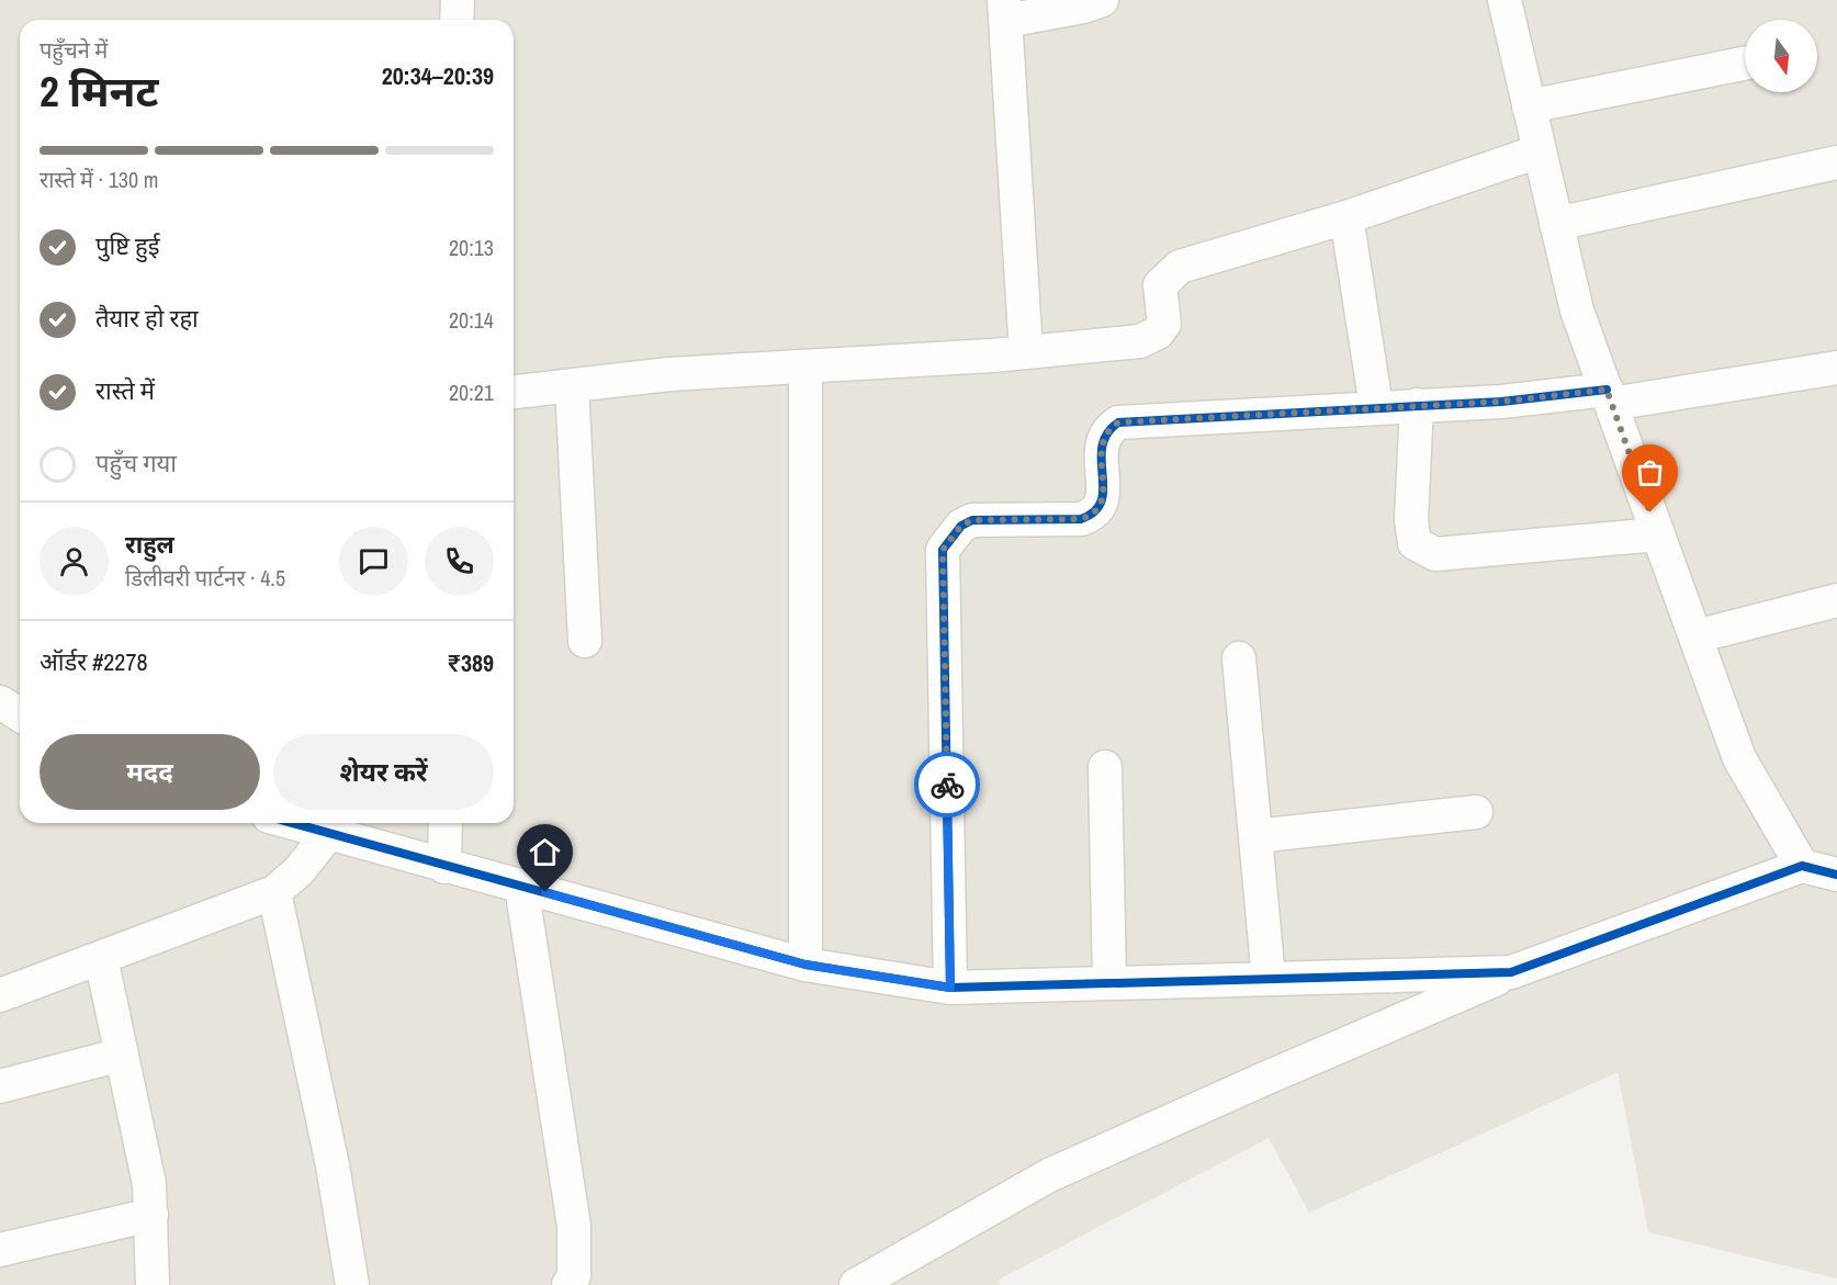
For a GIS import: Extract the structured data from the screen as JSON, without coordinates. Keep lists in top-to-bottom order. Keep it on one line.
{"north":"bottom","page":{"heading":["2 मिनट","पहुँचने में","20:34–20:39"],"panel":["राहुल","डिलीवरी पार्टनर · 4.5","ऑर्डर #2278","₹389"],"bar":"रास्ते में · 130 m","list":[["पुष्टि हुई","20:13"],["तैयार हो रहा","20:14"],["रास्ते में","20:21"],"पहुँच गया"],"buttons":["मदद","शेयर करें"]}}
